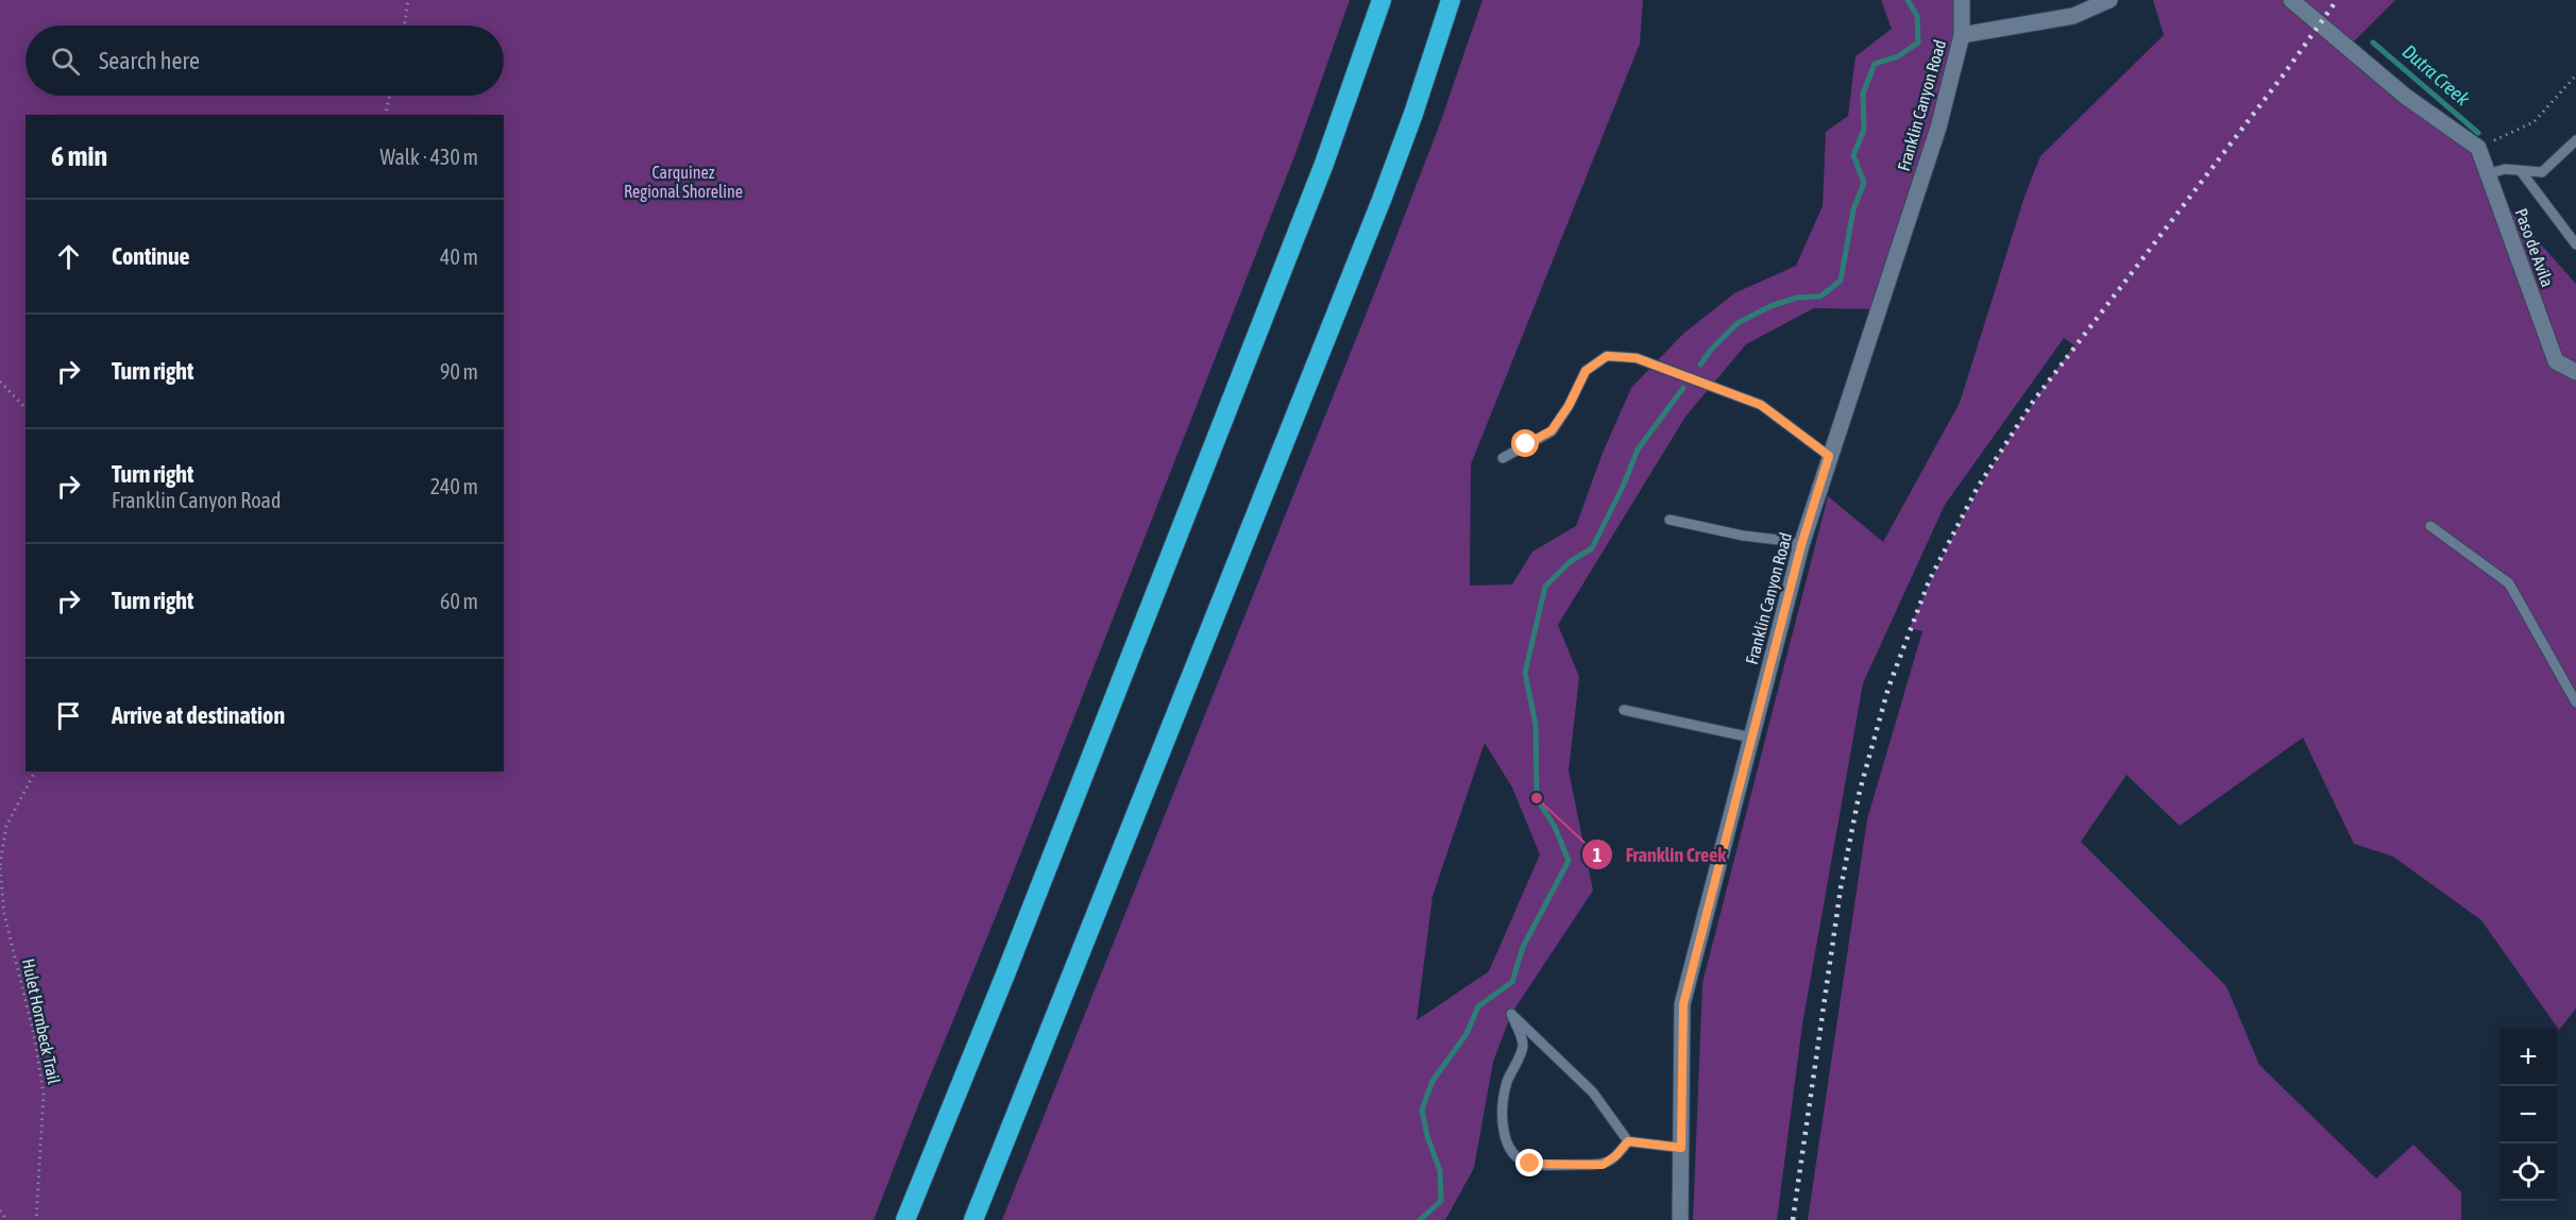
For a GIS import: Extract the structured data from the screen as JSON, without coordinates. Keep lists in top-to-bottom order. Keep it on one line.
{"streets":{"street":["Franklin Canyon Road","Paso de Avila"],"path":["Hulet Hornbeck Trail"]},"water":["Dutra Creek"],"parks":["Carquinez Regional Shoreline"],"places":["Franklin Creek"],"page":{"search":"Search here","heading":["6 min","Walk · 430 m"],"list":[["Continue","40 m"],["Turn right","90 m"],["Turn right","Franklin Canyon Road","240 m"],["Turn right","60 m"],"Arrive at destination"],"map_buttons":["+","−"]}}
